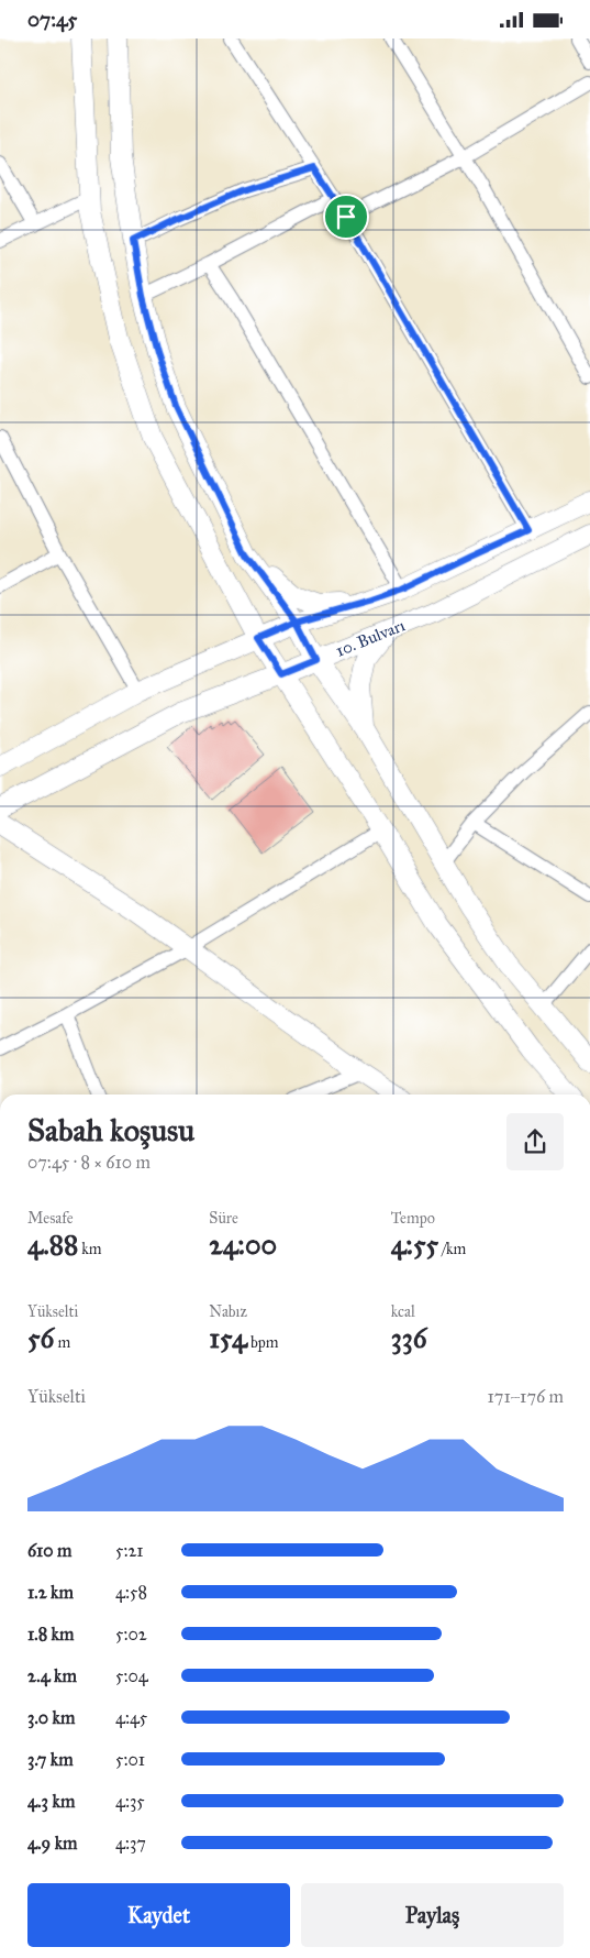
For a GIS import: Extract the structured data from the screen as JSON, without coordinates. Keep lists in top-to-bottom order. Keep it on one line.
{"streets":{"main road":["10. Bulvarı"]},"page":{"status":"07:45","heading":["Sabah koşusu","07:45 · 8 × 610 m"],"stats":[["Mesafe","4.88 km"],["Süre","24:00"],["Tempo","4:55 /km"],["Yükselti","56 m"],["Nabız","154 bpm"],["kcal","336"]],"chart":["Yükselti","171–176 m"],"list":[{"name":"610 m","note":"5:21"},{"name":"1.2 km","note":"4:58"},{"name":"1.8 km","note":"5:02"},{"name":"2.4 km","note":"5:04"},{"name":"3.0 km","note":"4:45"},{"name":"3.7 km","note":"5:01"},{"name":"4.3 km","note":"4:35"},{"name":"4.9 km","note":"4:37"}],"buttons":["Kaydet","Paylaş"]}}
